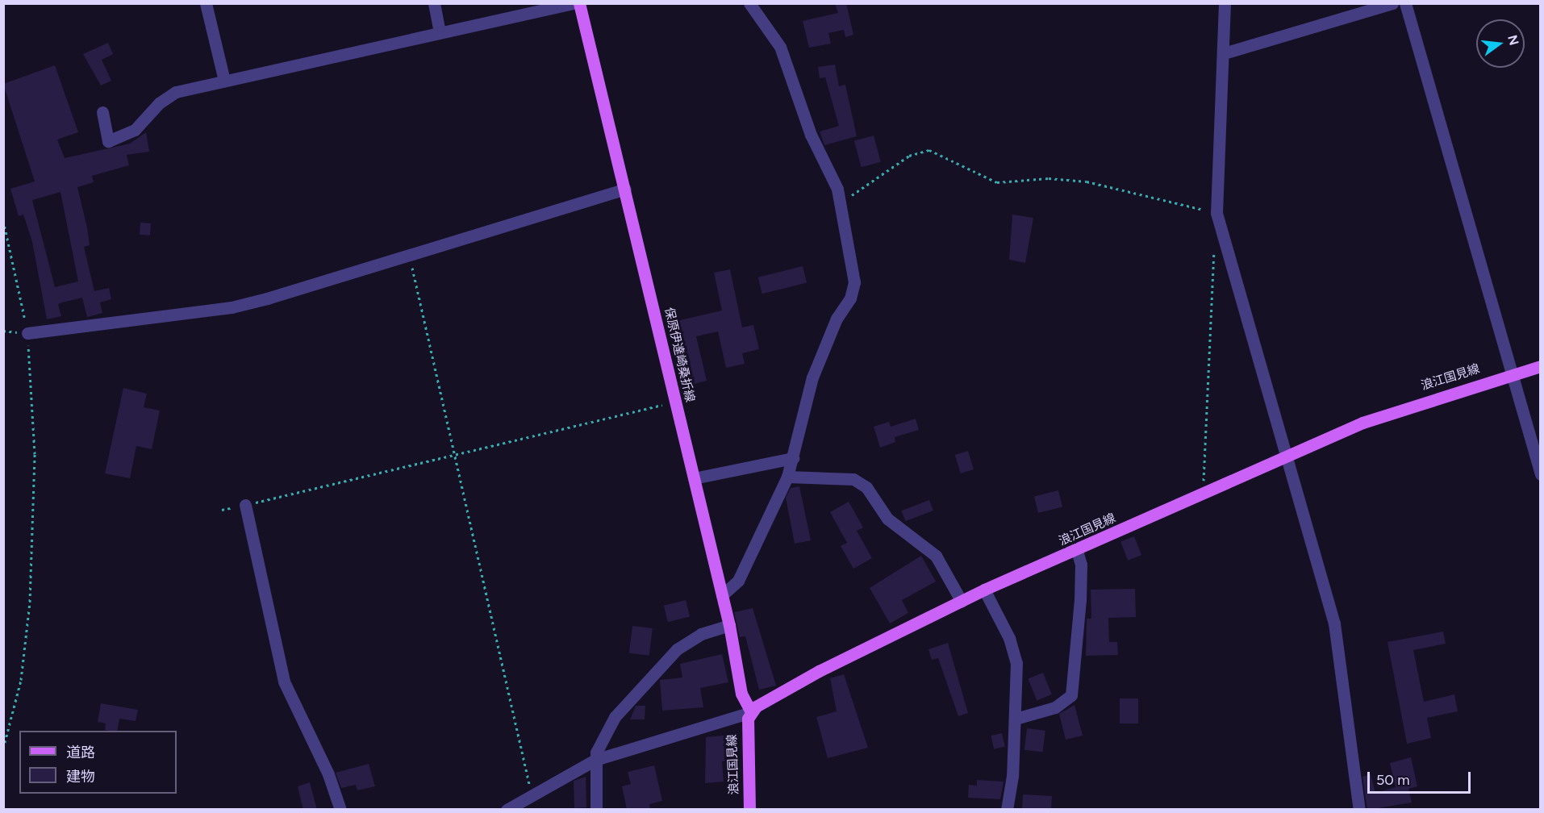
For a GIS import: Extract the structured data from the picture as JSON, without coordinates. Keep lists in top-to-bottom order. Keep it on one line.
{"streets":{"main road":["保原伊達崎桑折線","浪江国見線"]},"crossings":[["保原伊達崎桑折線","浪江国見線"]],"legend":["道路","建物"],"scale_bar":"50 m","north":"right"}
